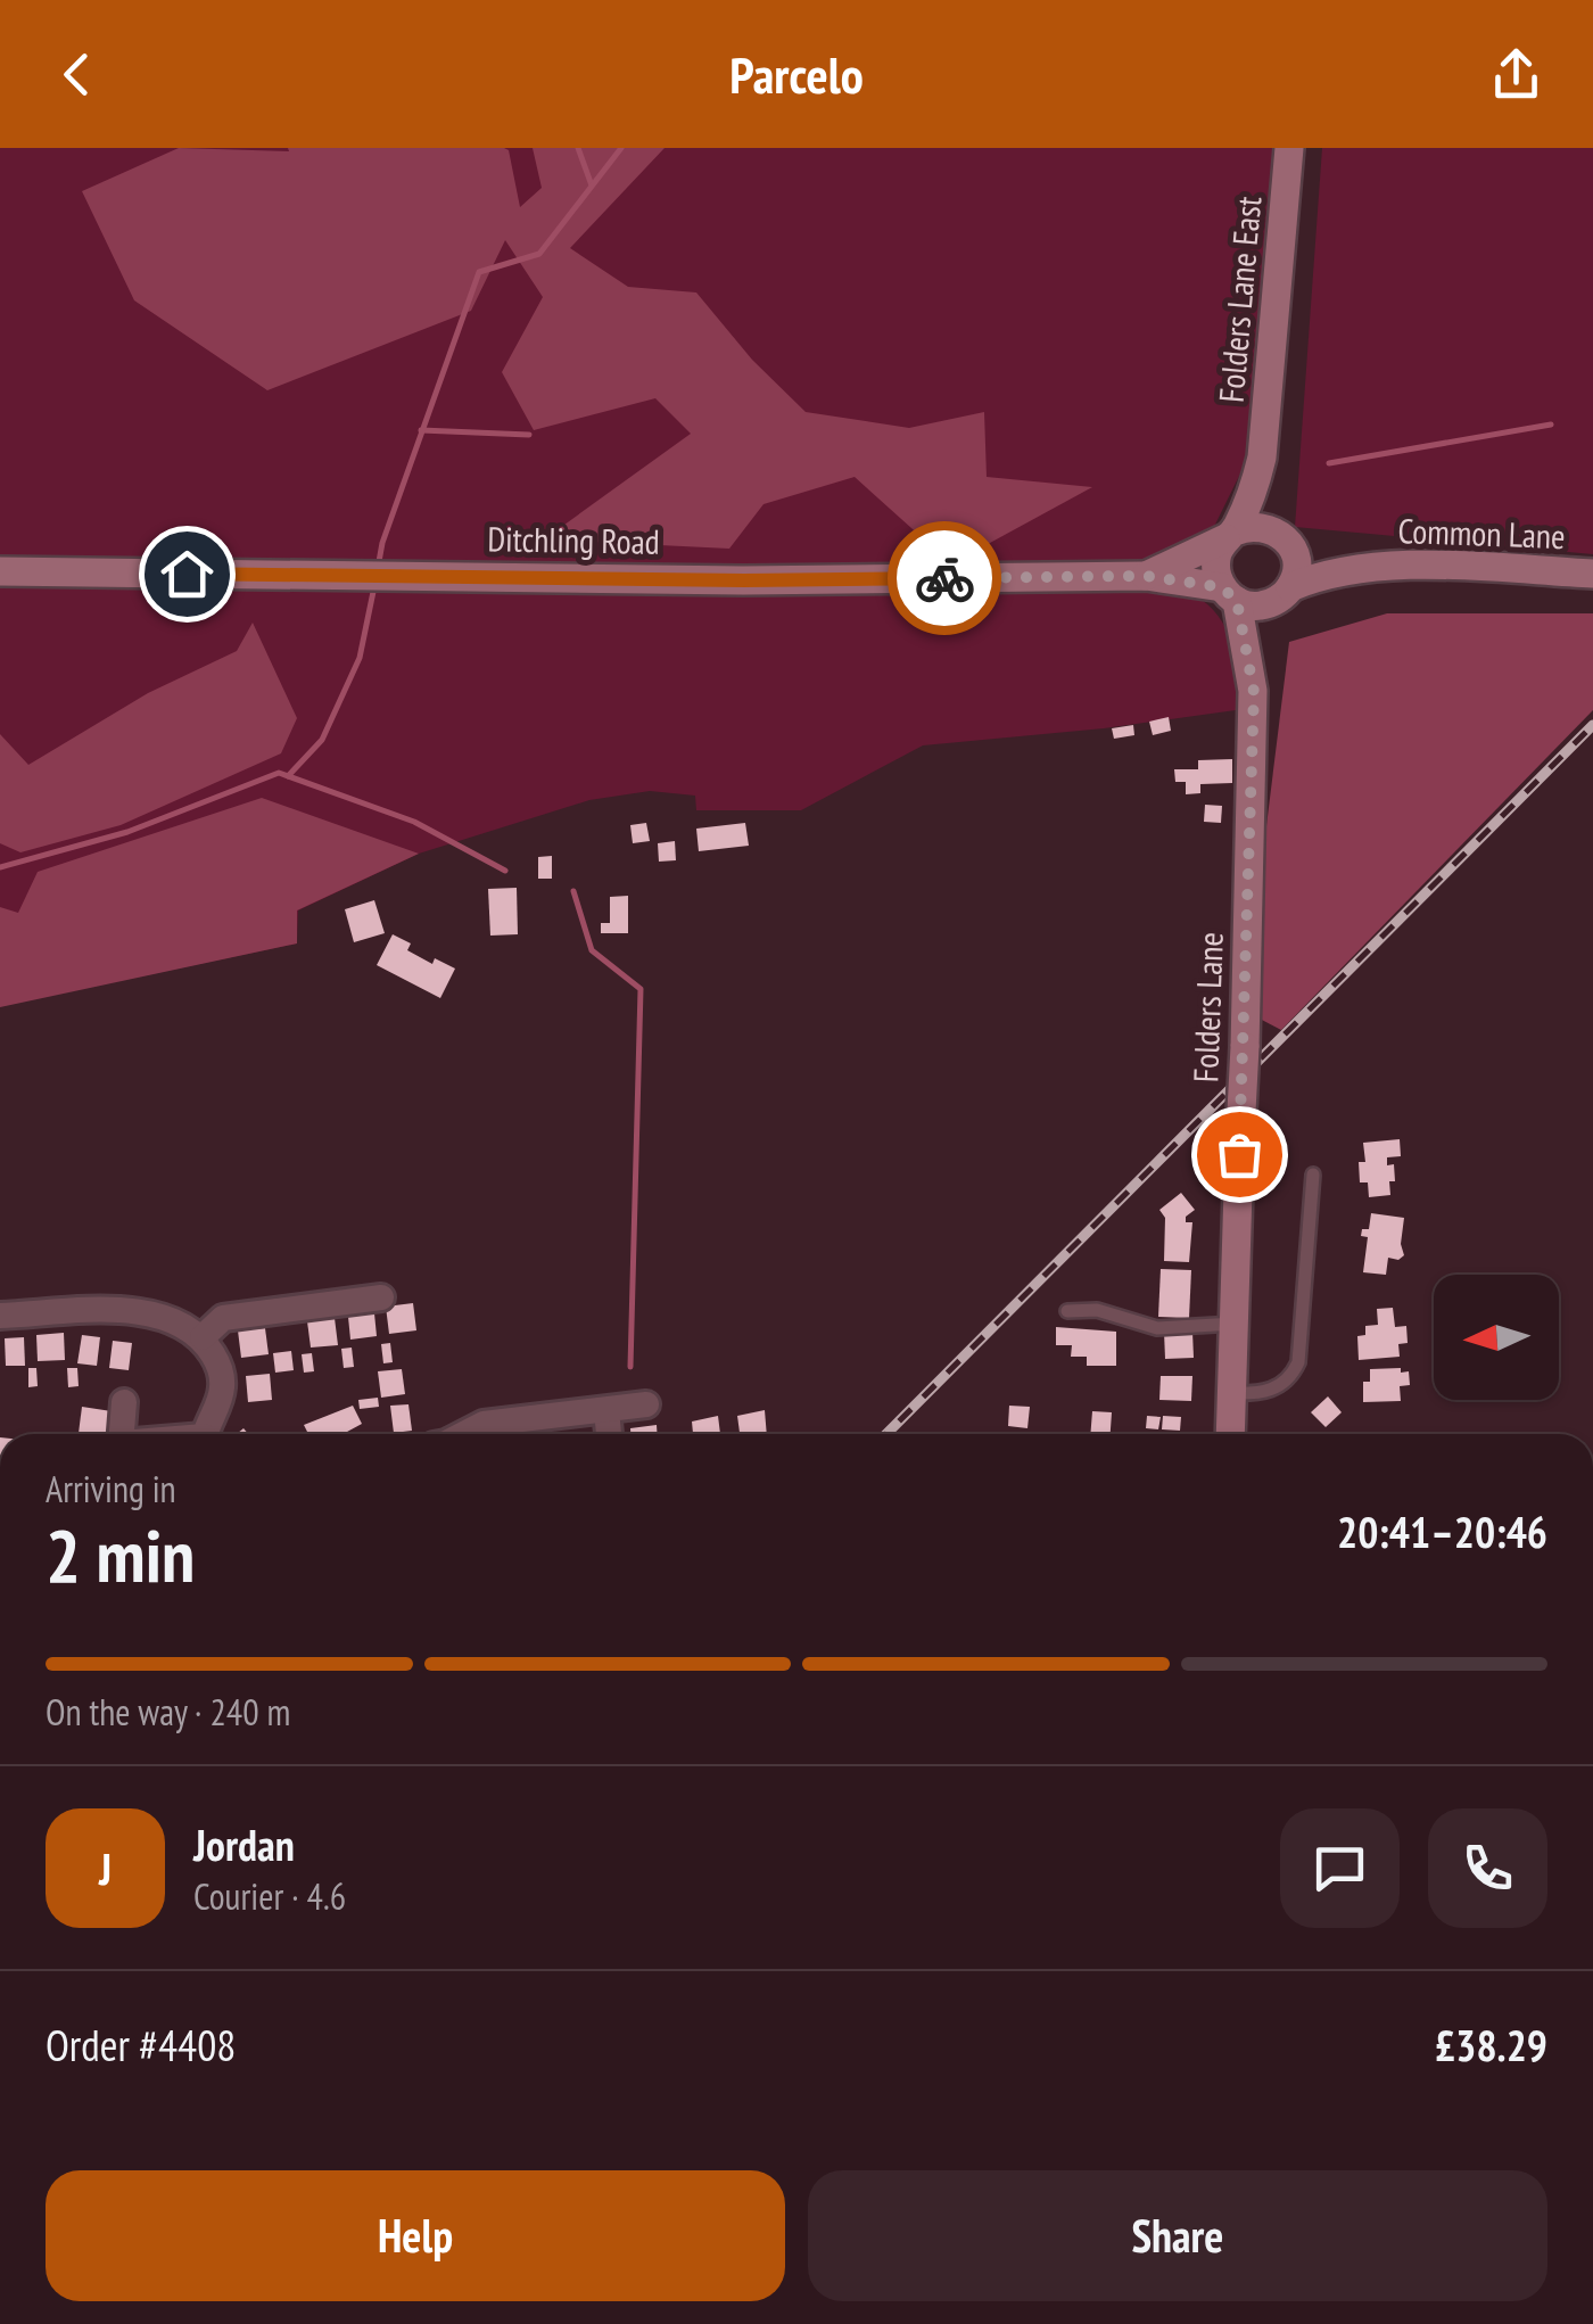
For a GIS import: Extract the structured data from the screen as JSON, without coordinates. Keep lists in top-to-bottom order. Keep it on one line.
{"streets":{"main road":["Folders Lane East","Common Lane","Ditchling Road","Folders Lane"]},"crossings":[["Folders Lane East","Common Lane"],["Folders Lane East","Ditchling Road"],["Folders Lane East","Folders Lane"],["Common Lane","Ditchling Road"],["Common Lane","Folders Lane"],["Ditchling Road","Folders Lane"]],"north":"left","page":{"header":"Parcelo","heading":["2 min","Arriving in","20:41–20:46"],"panel":["Jordan","Courier · 4.6","Order #4408","£38.29"],"bar":"On the way · 240 m","round":"J","buttons":["Help","Share"]}}
